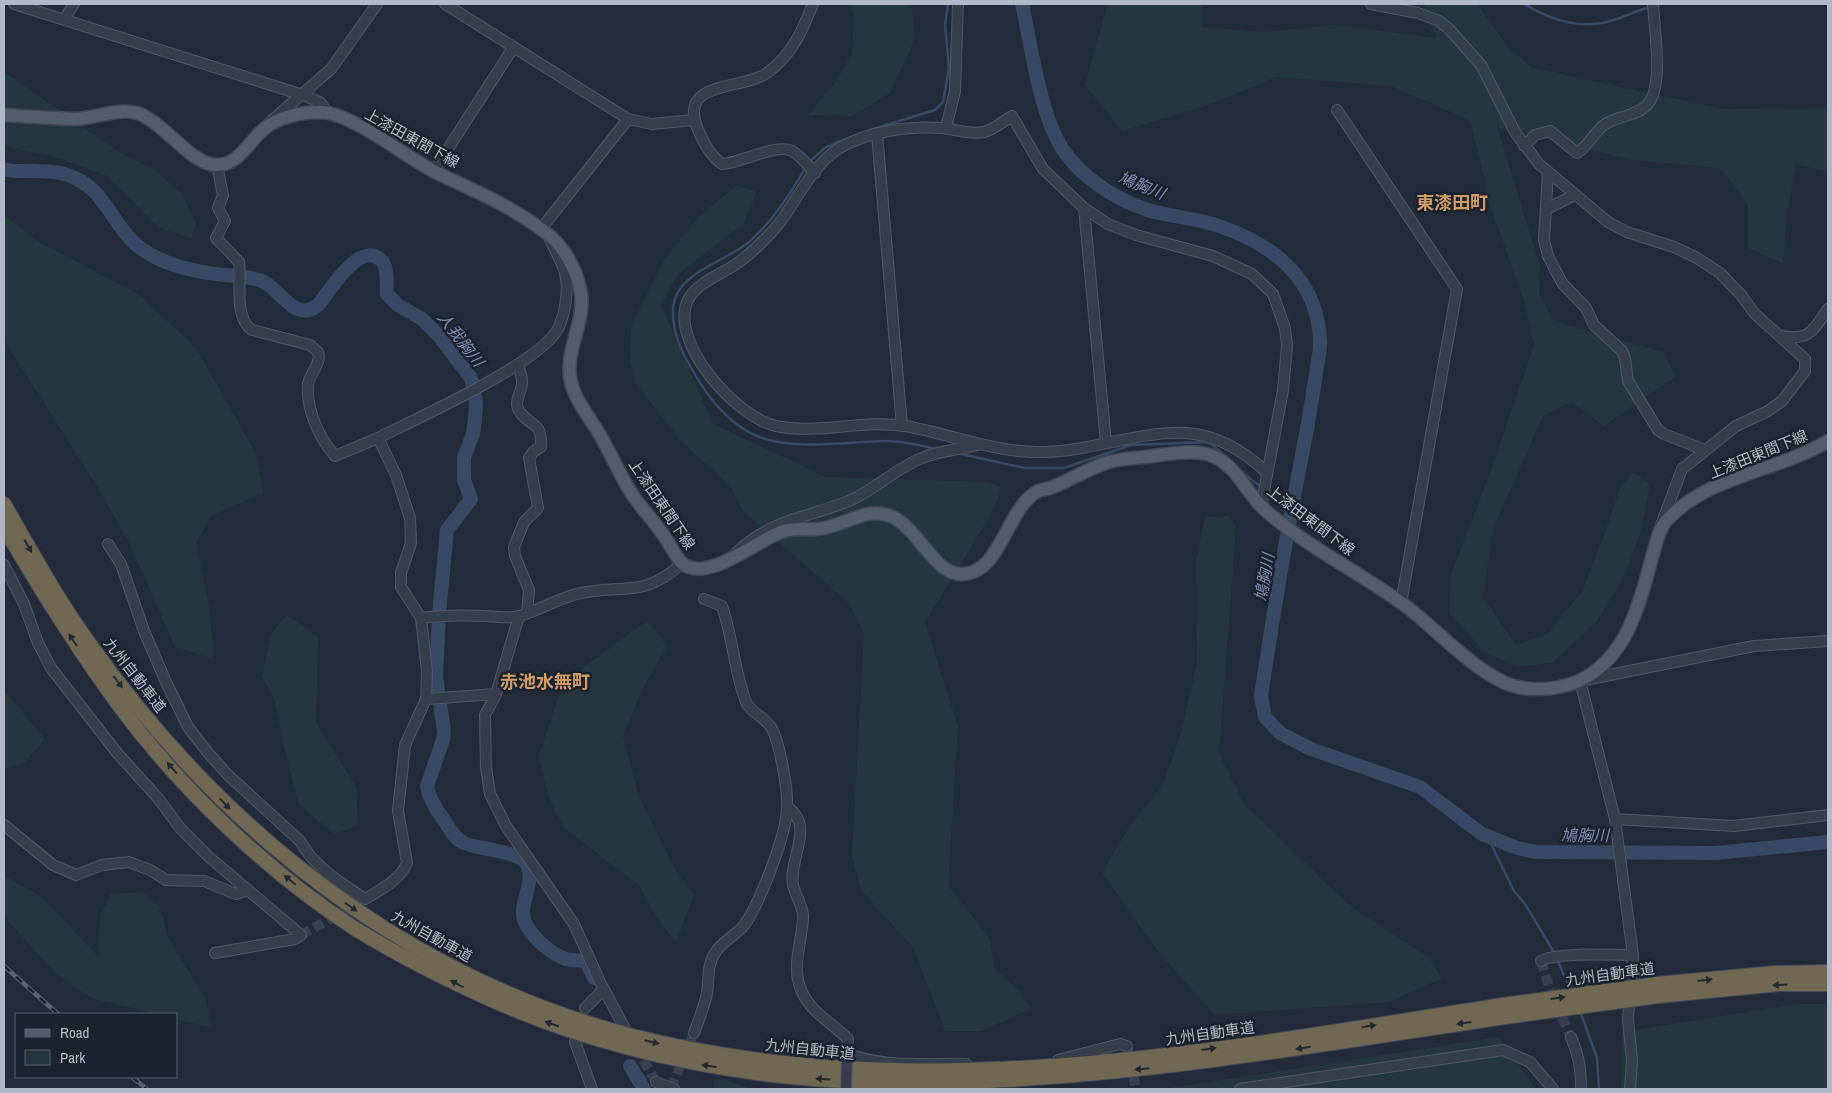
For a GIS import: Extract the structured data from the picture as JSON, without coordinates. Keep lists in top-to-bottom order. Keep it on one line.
{"streets":{"highway":["九州自動車道"],"main road":["上漆田東間下線"]},"districts":["東漆田町","赤池水無町"],"water":["鳩胸川","人我胸川"],"legend":["Road","Park"]}
